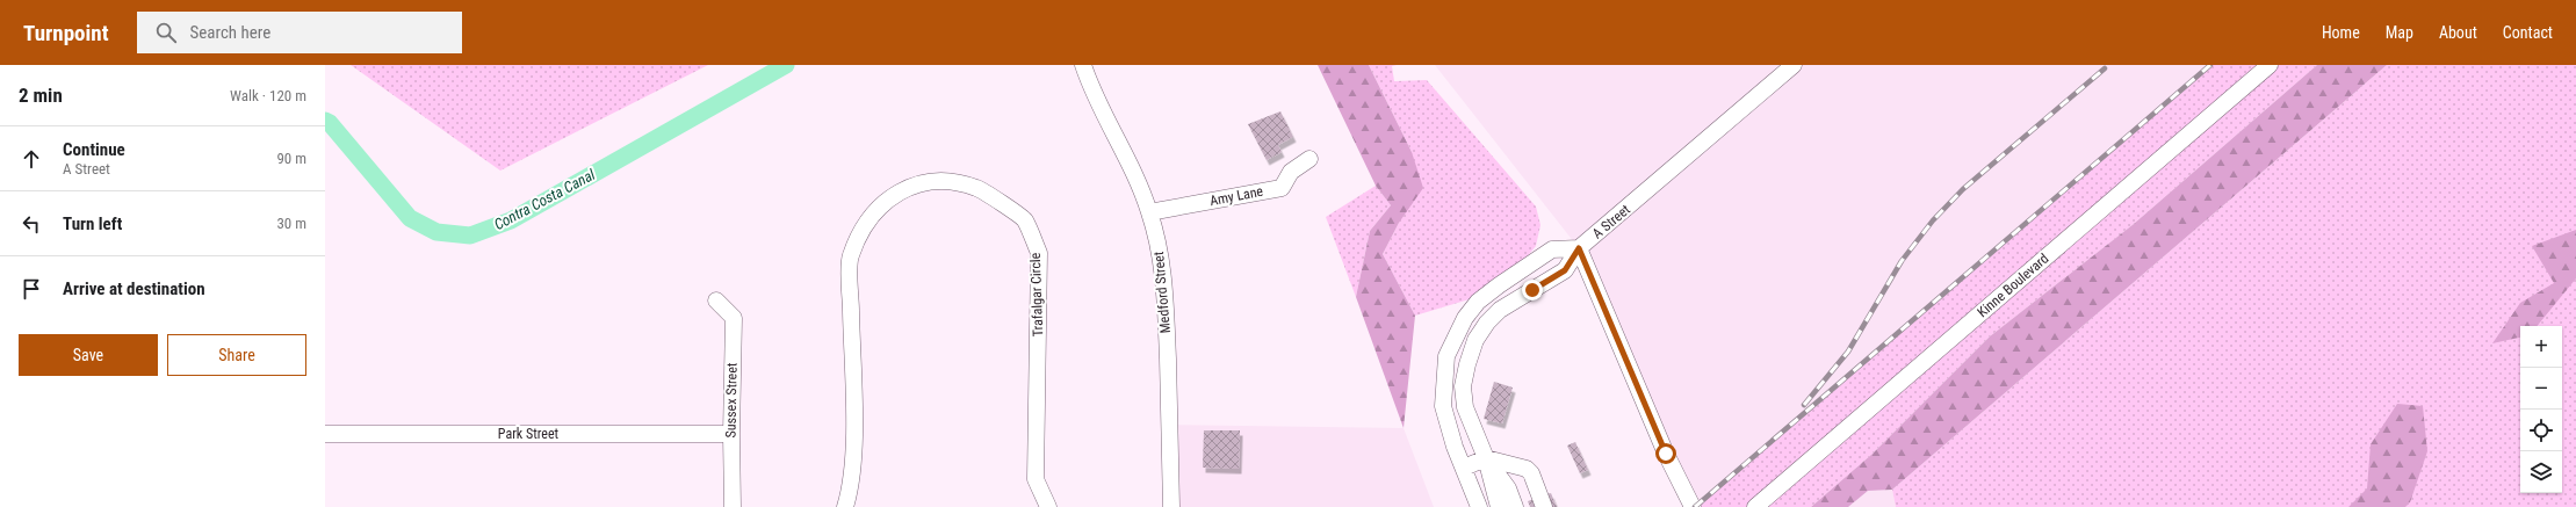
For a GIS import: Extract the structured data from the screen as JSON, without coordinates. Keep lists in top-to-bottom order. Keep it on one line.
{"streets":{"street":["Amy Lane","A Street","Kinne Boulevard","Medford Street","Trafalgar Circle","Sussex Street","Park Street"]},"crossings":[["Amy Lane","Medford Street"],["Sussex Street","Park Street"]],"water":["Contra Costa Canal"],"page":{"header":"Turnpoint","search":"Search here","nav":["Home","Map","About","Contact"],"heading":["2 min","Walk · 120 m"],"list":[["Continue","A Street","90 m"],["Turn left","30 m"],"Arrive at destination"],"buttons":["Save","Share"],"map_buttons":["+","−"]}}
